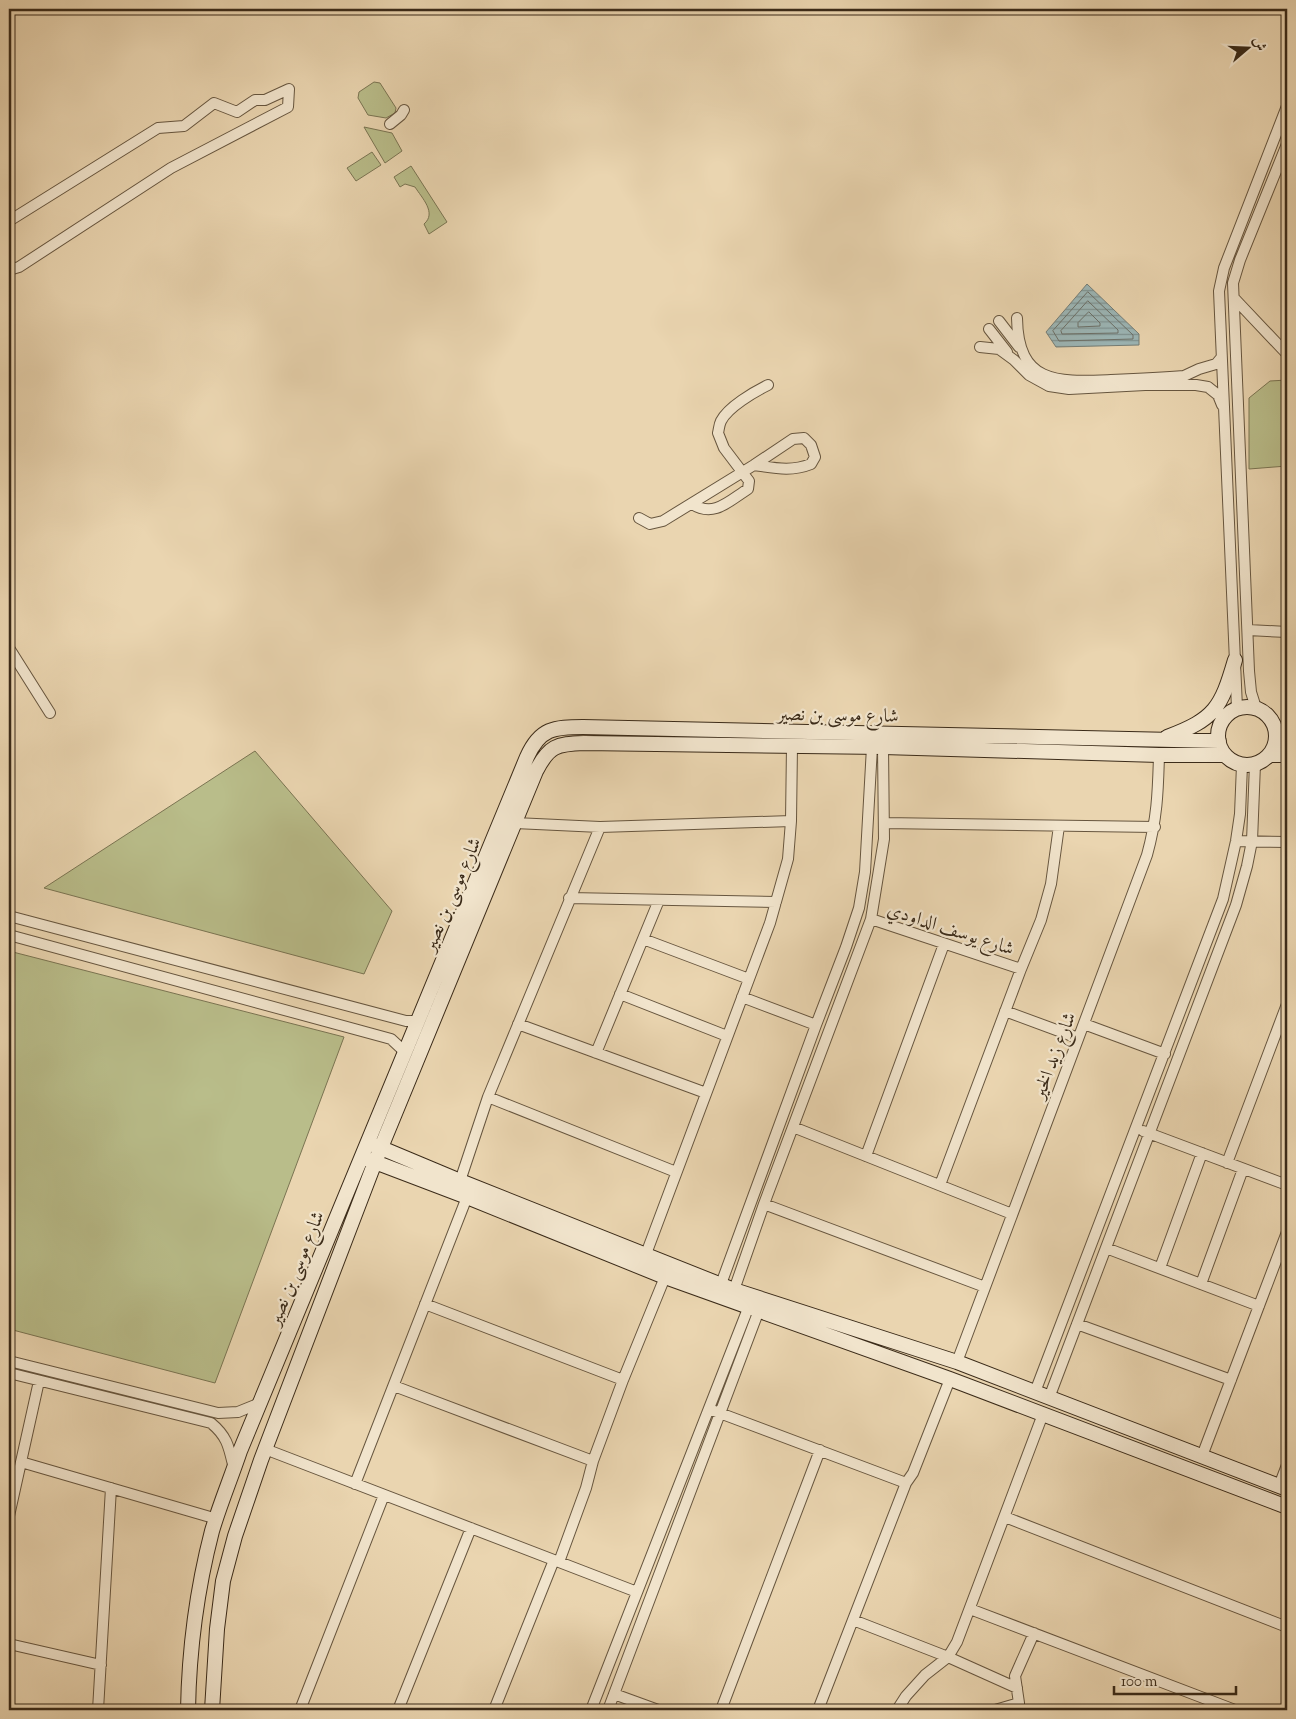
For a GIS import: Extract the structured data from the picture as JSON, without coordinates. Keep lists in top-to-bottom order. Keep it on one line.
{"streets":{"street":["شارع موسى بن نصير","شارع يوسف الداودي","شارع زيد الخير"]},"crossings":[["شارع موسى بن نصير","شارع زيد الخير"]],"scale_bar":"100 m","north":"right"}
